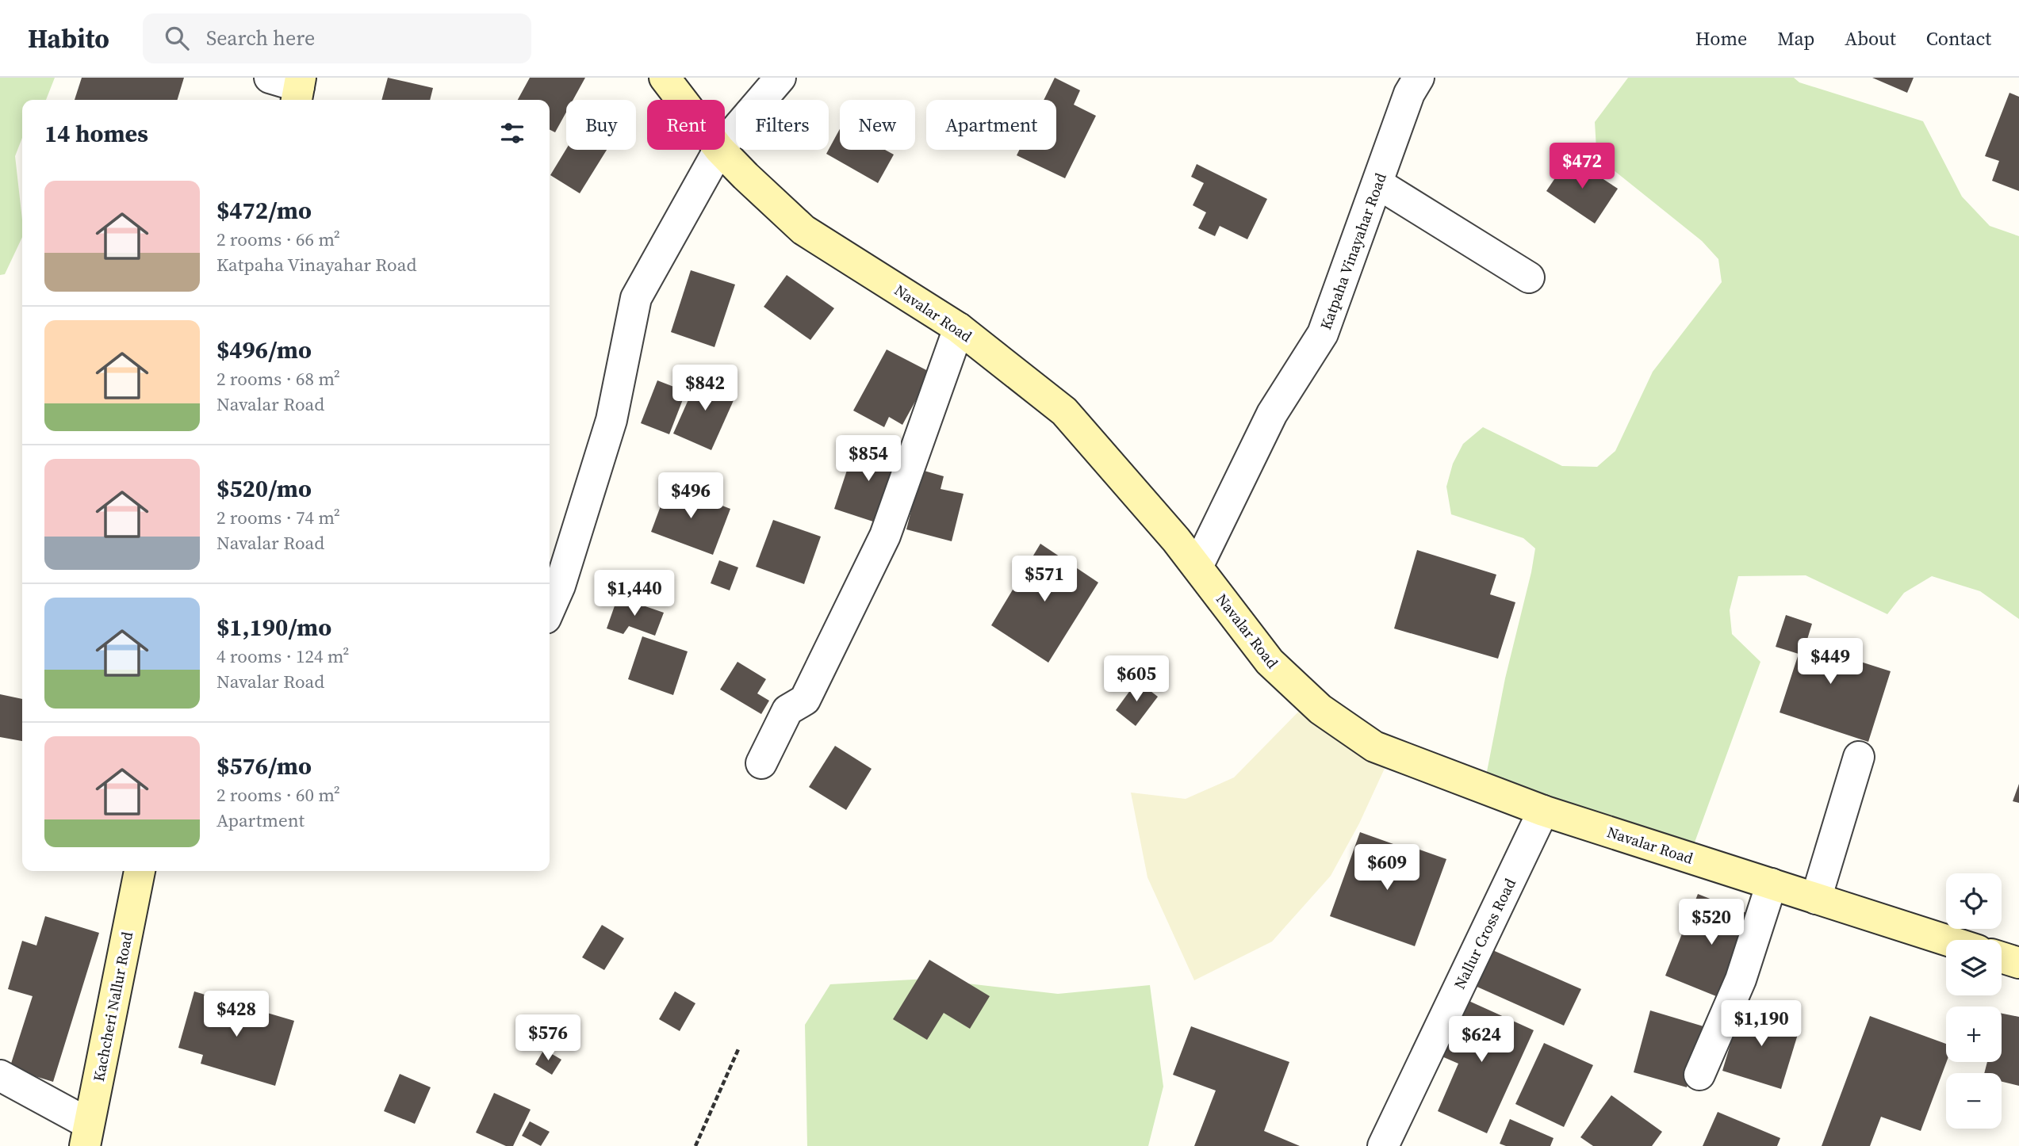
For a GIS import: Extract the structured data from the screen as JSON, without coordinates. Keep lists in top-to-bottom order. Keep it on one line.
{"streets":{"street":["Katpaha Vinayahar Road","Navalar Road","Nallur Cross Road","Kachcheri Nallur Road"]},"crossings":[["Katpaha Vinayahar Road","Navalar Road"],["Navalar Road","Nallur Cross Road"]],"page":{"header":"Habito","search":"Search here","nav":["Home","Map","About","Contact"],"chip":["Buy","Rent","Filters","New","Apartment"],"heading":"14 homes","price":["$472","$842","$854","$496","$571","$1,440","$449","$605","$609","$520","$428","$1,190","$576","$624"],"list":[{"name":"$472/mo","note":"2 rooms · 66 m² · Katpaha Vinayahar Road"},{"name":"$496/mo","note":"2 rooms · 68 m² · Navalar Road"},{"name":"$520/mo","note":"2 rooms · 74 m² · Navalar Road"},{"name":"$1,190/mo","note":"4 rooms · 124 m² · Navalar Road"},{"name":"$576/mo","note":"2 rooms · 60 m² · Apartment"}],"map_buttons":["+","−"]}}
